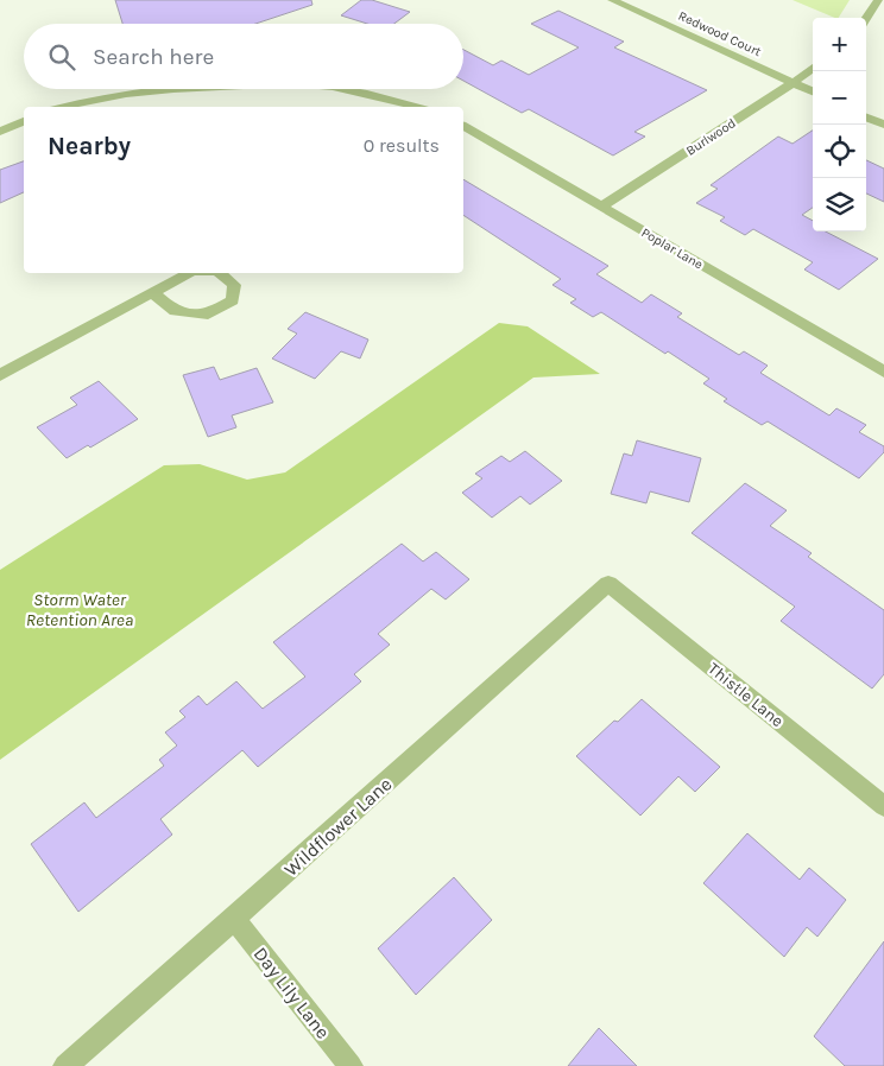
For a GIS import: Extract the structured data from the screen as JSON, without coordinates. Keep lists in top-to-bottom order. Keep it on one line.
{"streets":{"street":["Redwood Court","Burlwood","Poplar Lane","Thistle Lane","Wildflower Lane","Day Lily Lane"]},"crossings":[["Redwood Court","Burlwood"],["Burlwood","Poplar Lane"],["Thistle Lane","Wildflower Lane"],["Wildflower Lane","Day Lily Lane"]],"water":["Storm Water Retention Area"],"page":{"map_buttons":["+","−"],"search":"Search here","heading":["Nearby","0 results"]}}
